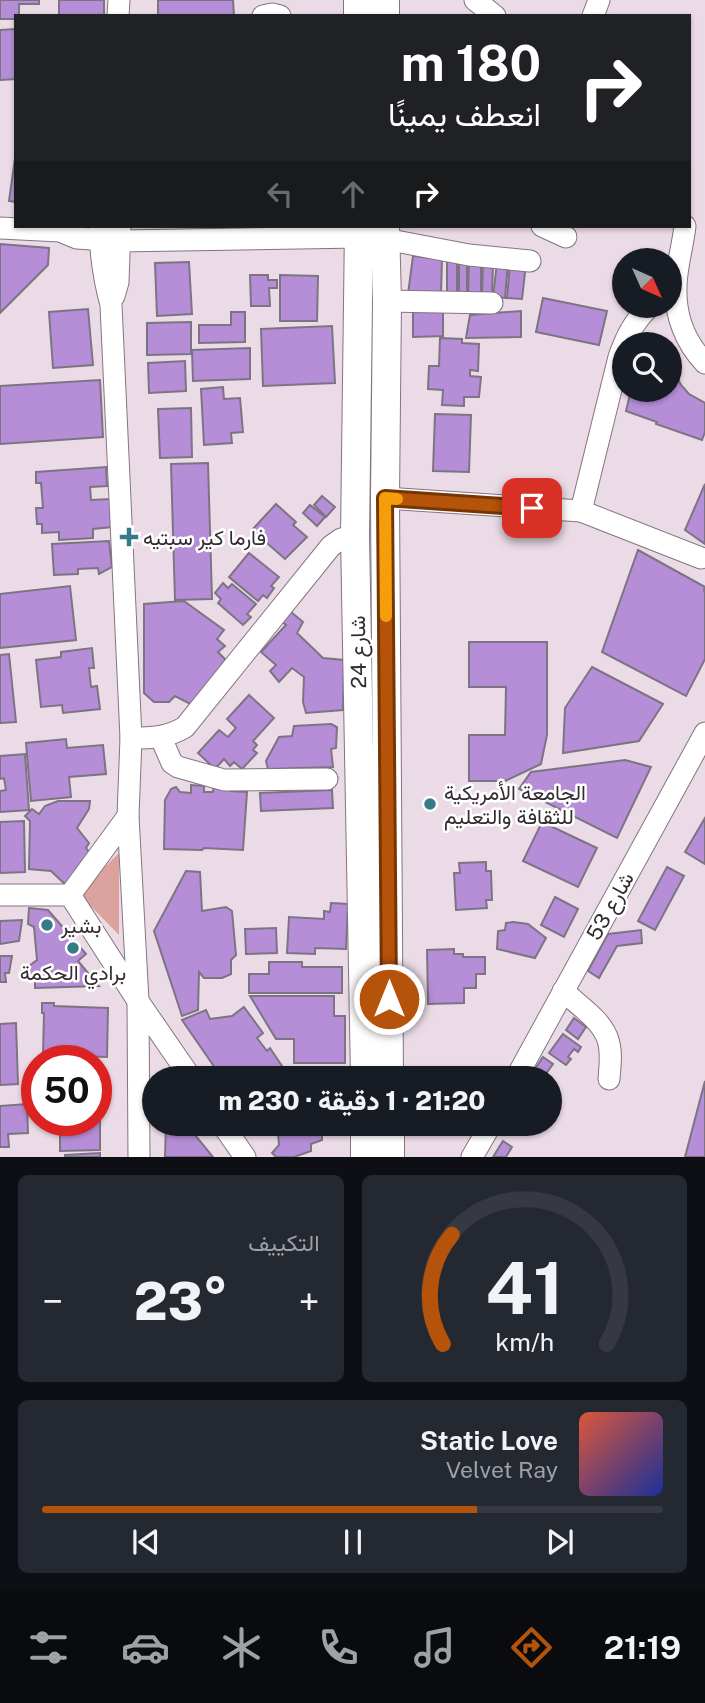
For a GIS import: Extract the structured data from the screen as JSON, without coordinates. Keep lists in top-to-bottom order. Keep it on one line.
{"streets":{"main road":["شارع 24"],"street":["شارع 53"]},"places":{"health":["فارما كير سبتيه"],"other":["الجامعة الأمريكية للثقافة والتعليم","بشير","برادي الحكمة"]},"north":"bottom right","page":{"turn":["180 m","انعطف يمينًا"],"limit":"50","trip":"21:20 · 1 دقيقة · 230 m","tile":"التكييف","heat":["−","23°","+"],"song":["Static Love","Velvet Ray"],"tabs":"21:19","gauge":["41","km/h"]}}
